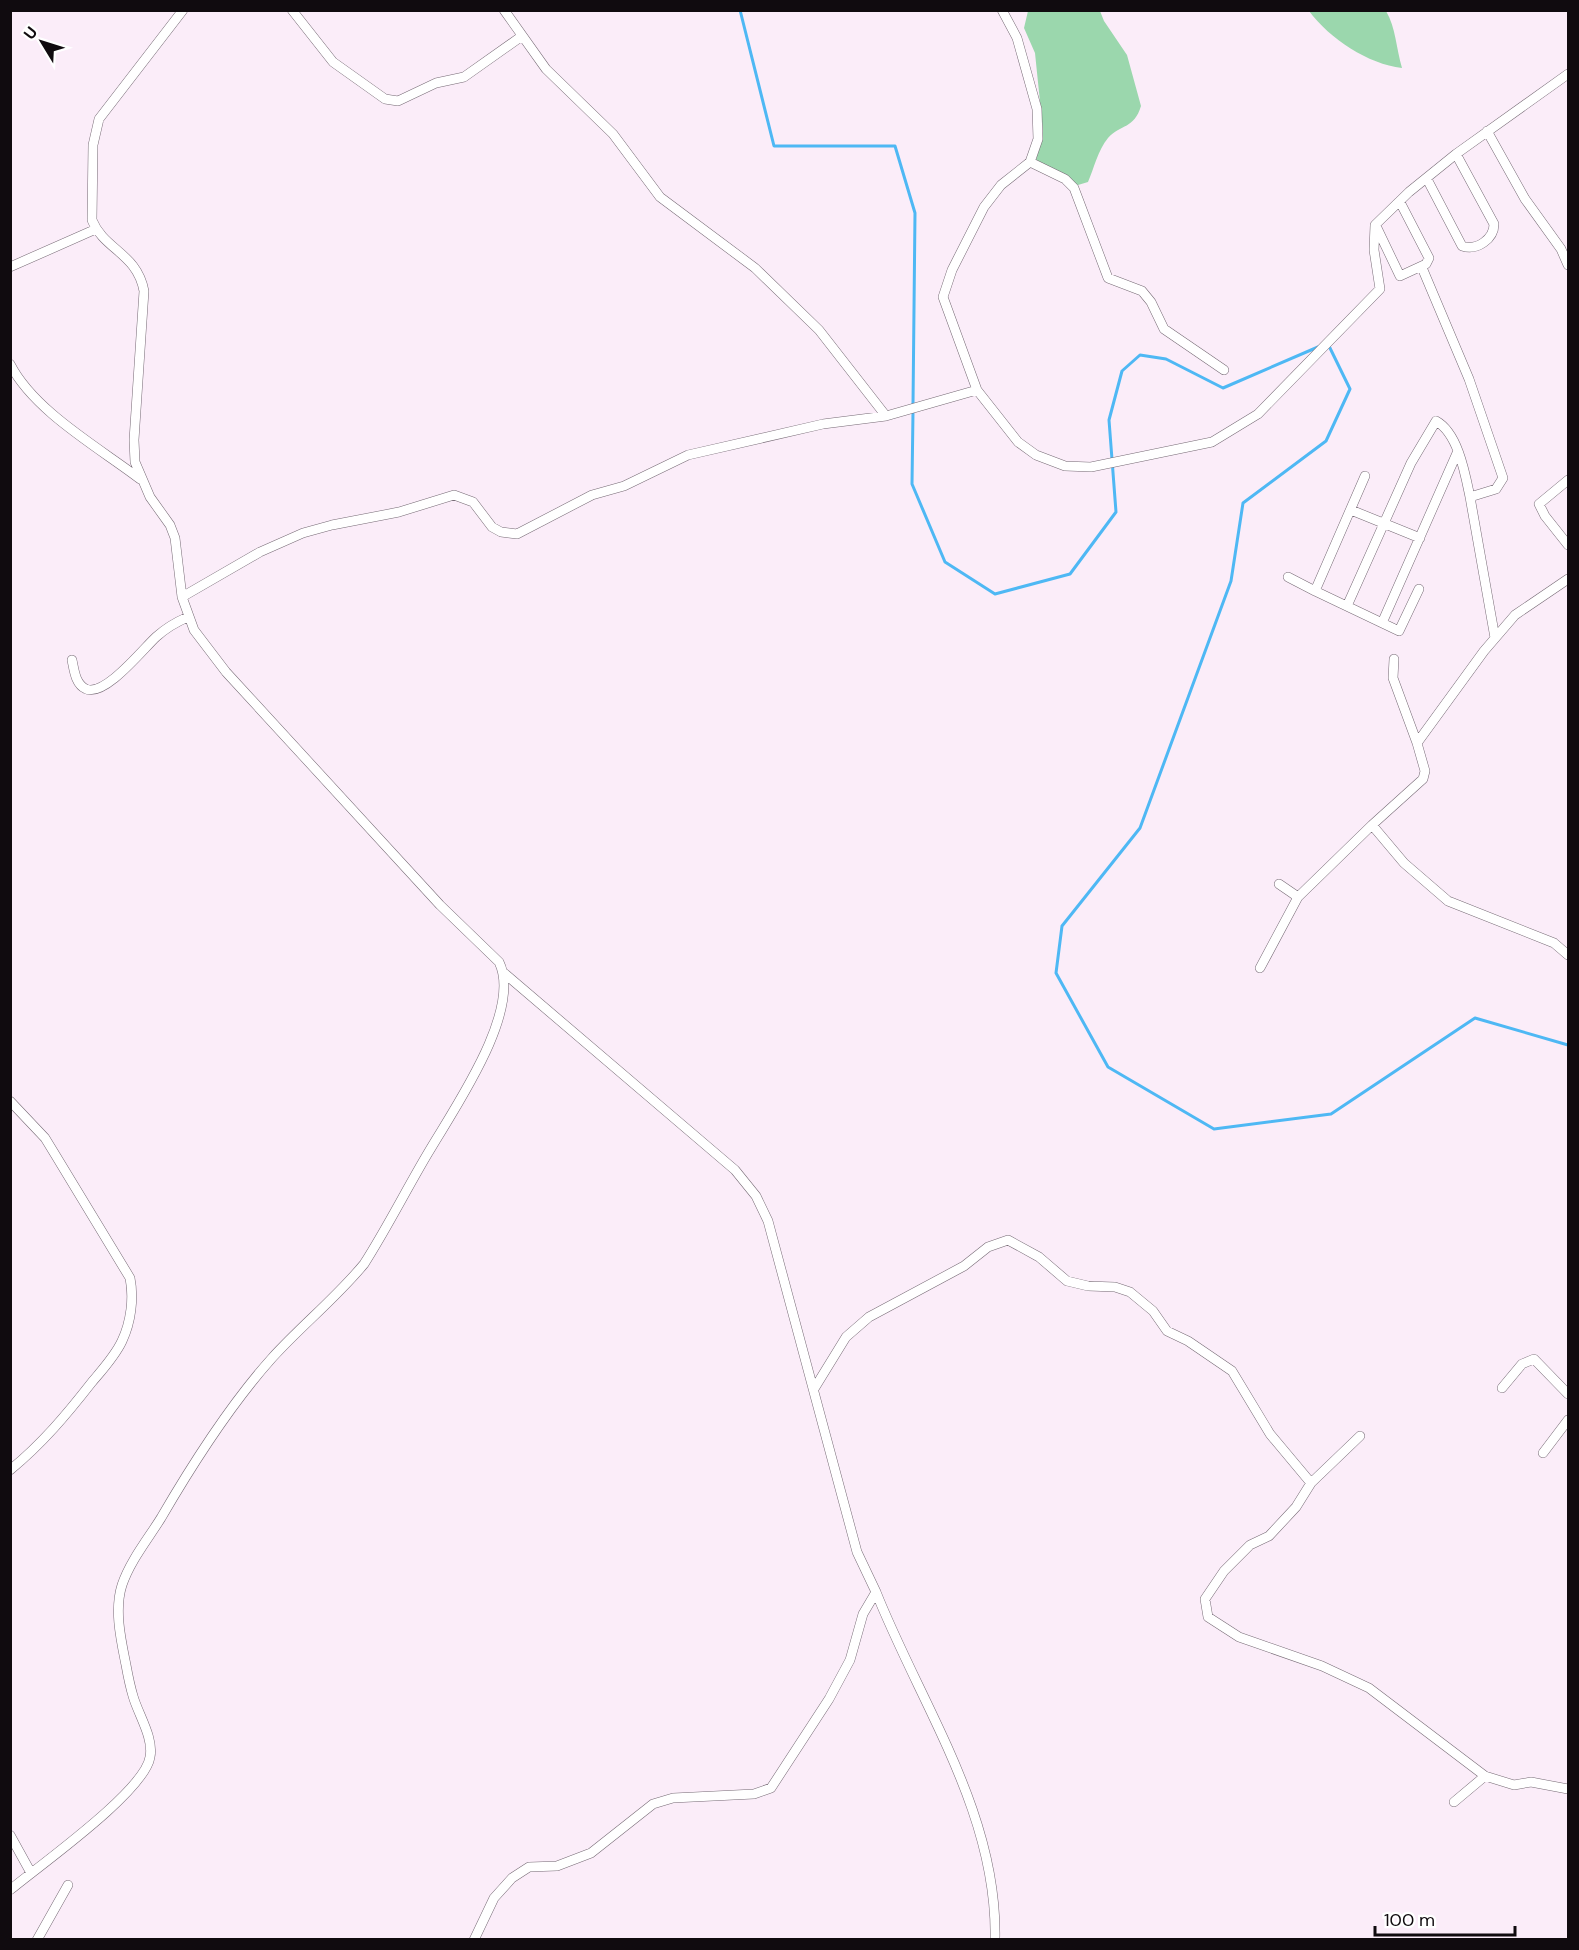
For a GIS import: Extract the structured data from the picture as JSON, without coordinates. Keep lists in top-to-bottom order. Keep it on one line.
{"scale_bar":"100 m","north":"top left"}
